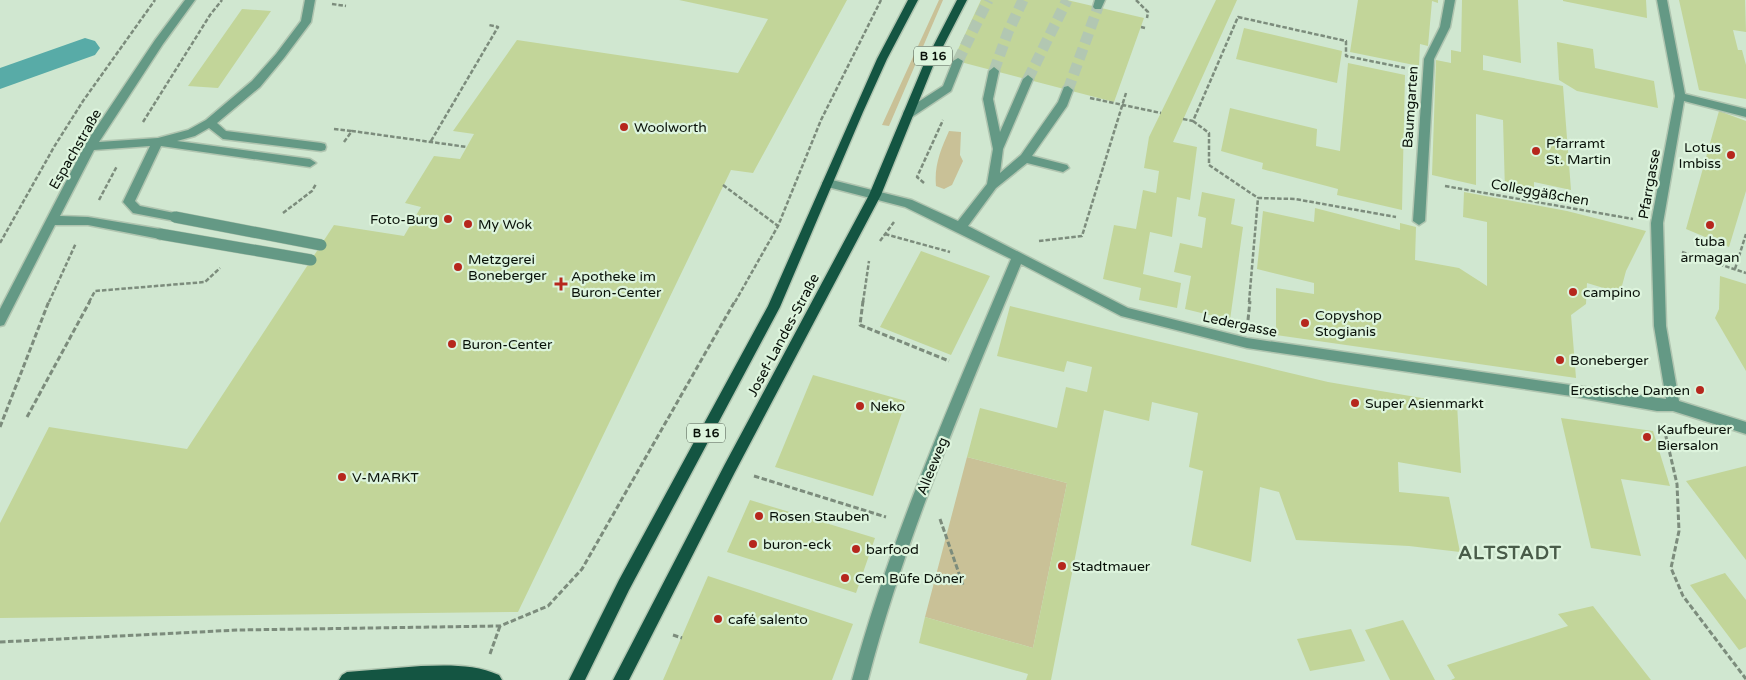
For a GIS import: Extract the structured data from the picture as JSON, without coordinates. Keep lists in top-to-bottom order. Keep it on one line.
{"streets":{"main road":["B 16","Josef-Landes-Straße"],"street":["Baumgarten","Espachstraße","Pfarrgasse","Ledergasse","Alleeweg"],"path":["Colleggäßchen"]},"crossings":[["Baumgarten","Colleggäßchen"],["Pfarrgasse","Colleggäßchen"],["Pfarrgasse","Ledergasse"],["Ledergasse","Josef-Landes-Straße"],["Ledergasse","Alleeweg"]],"districts":["ALTSTADT"],"places":{"other":["Woolworth","Pfarramt St. Martin","Lotus Imbiss","Foto-Burg","My Wok","tuba armagan","Metzgerei Boneberger","campino","Copyshop Stogianis","Buron-Center","Boneberger","Erostische Damen","Super Asienmarkt","Neko","Kaufbeurer Biersalon","V-MARKT","Rosen Stauben","buron-eck","barfood","Stadtmauer","Cem Büfe Döner","café salento"],"health":["Apotheke im Buron-Center"]}}
